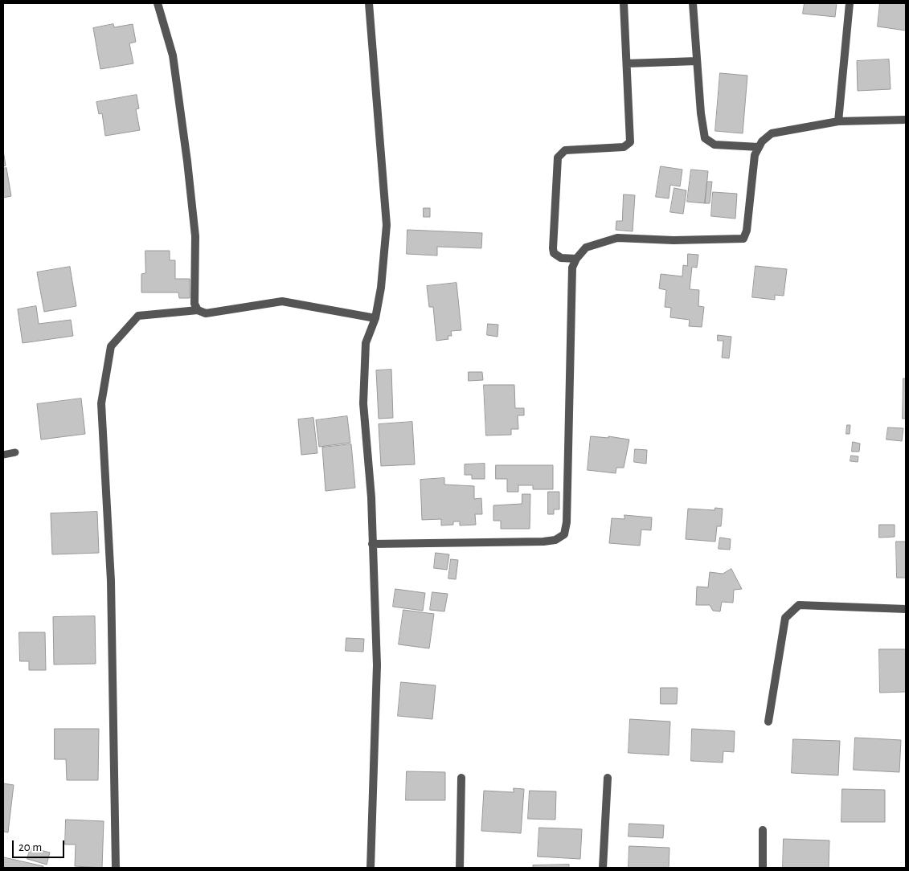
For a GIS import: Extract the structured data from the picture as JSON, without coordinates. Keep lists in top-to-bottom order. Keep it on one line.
{"scale_bar":"20 m"}
